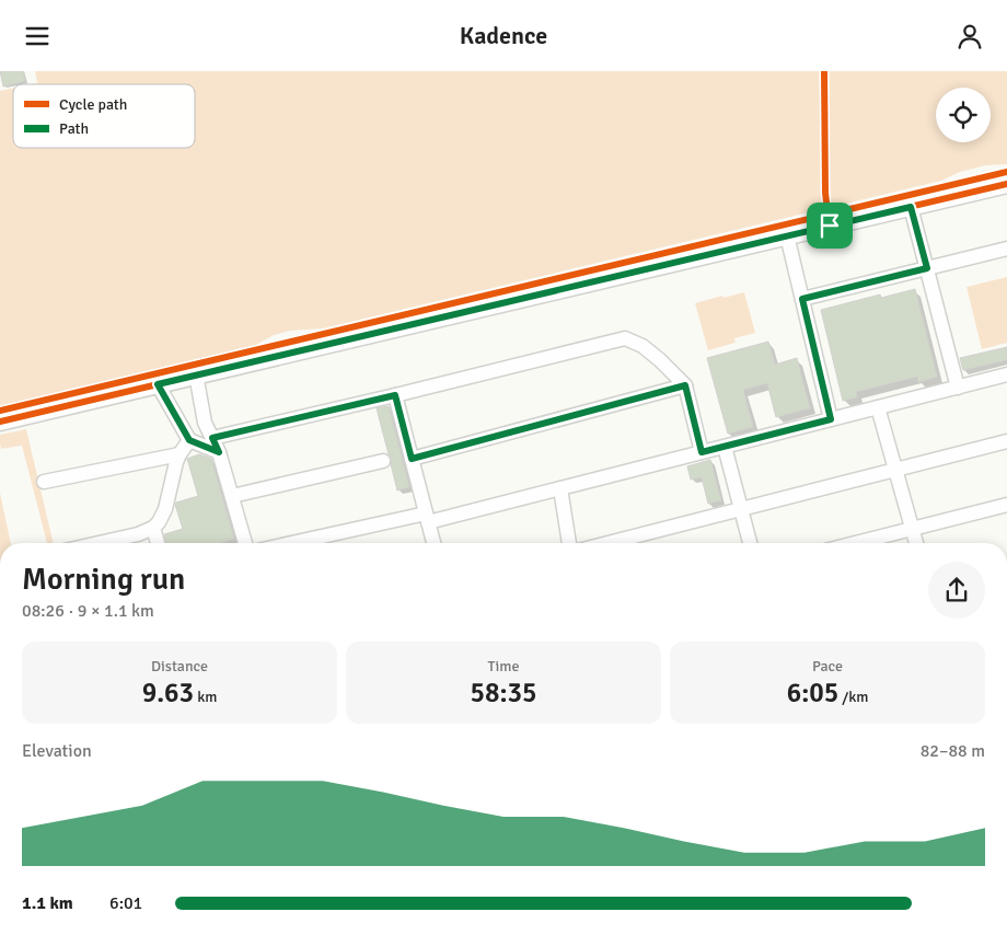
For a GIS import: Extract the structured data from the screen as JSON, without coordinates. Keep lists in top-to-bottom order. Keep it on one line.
{"legend":["Cycle path","Path"],"page":{"header":"Kadence","heading":["Morning run","08:26 · 9 × 1.1 km"],"stats":[["Distance","9.63 km"],["Time","58:35"],["Pace","6:05 /km"]],"chart":["Elevation","82–88 m"],"list":[{"name":"1.1 km","note":"6:01"}]}}
